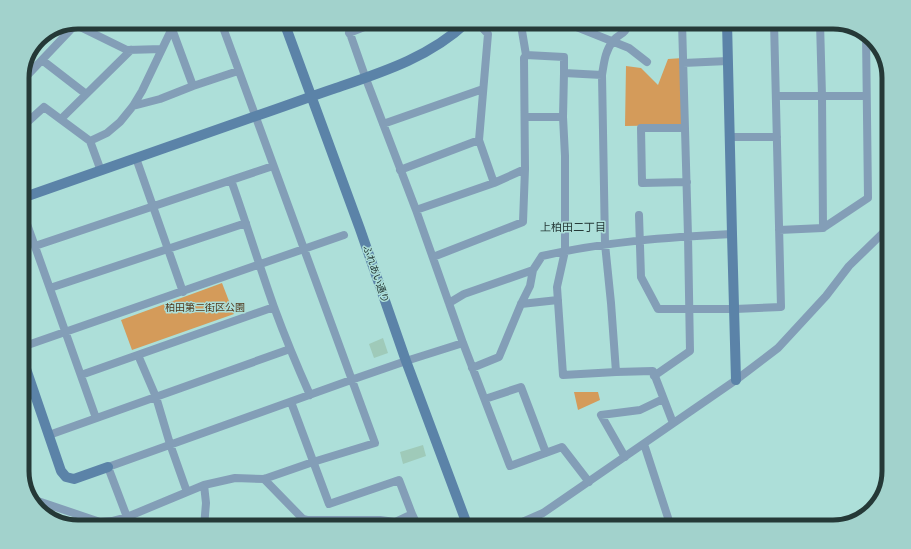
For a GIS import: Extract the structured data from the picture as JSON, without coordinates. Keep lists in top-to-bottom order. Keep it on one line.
{"streets":{"street":["ふれあい通り"]},"districts":["上柏田二丁目"],"parks":["柏田第二街区公園"]}
